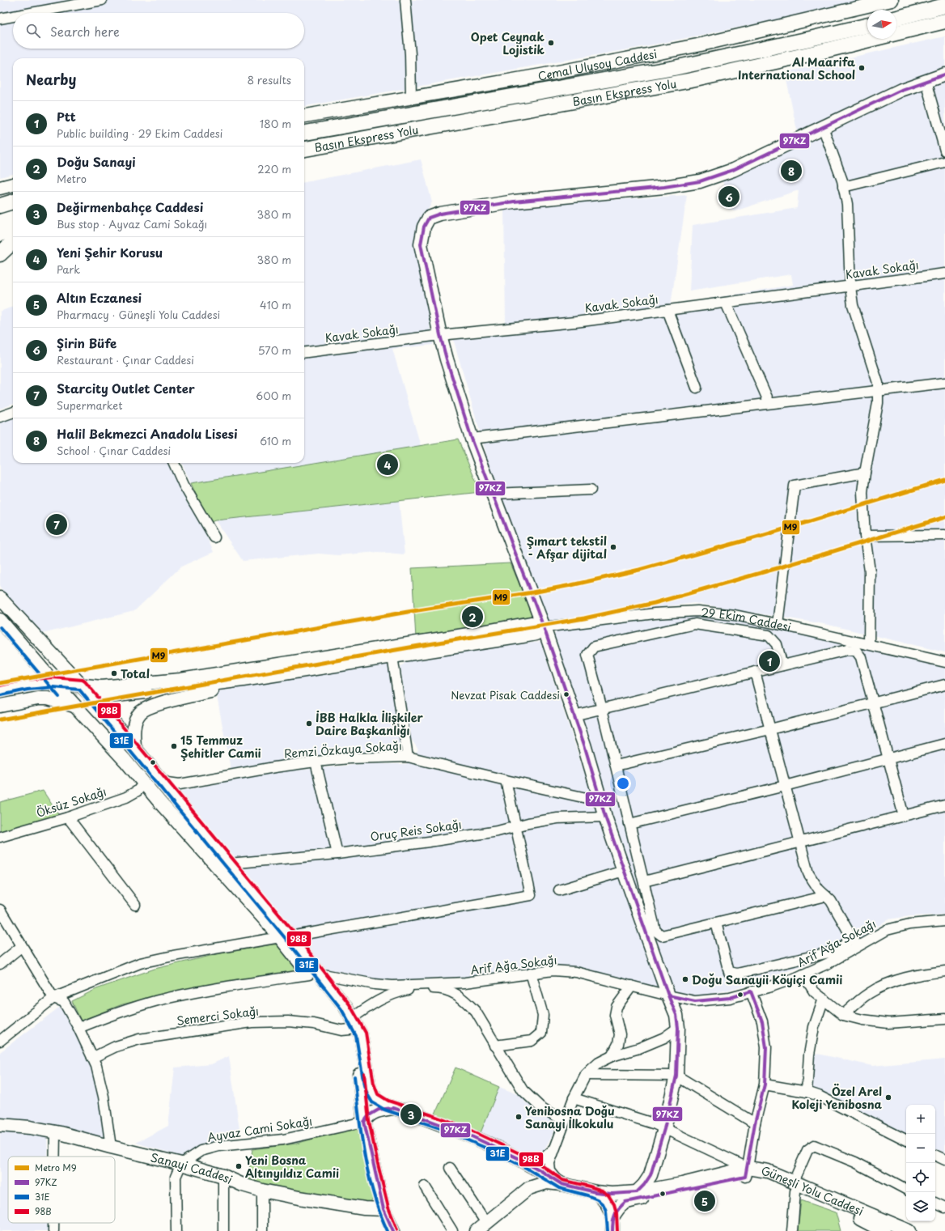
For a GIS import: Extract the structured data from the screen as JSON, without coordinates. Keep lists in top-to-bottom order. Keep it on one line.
{"streets":{"highway":["Basın Ekspress Yolu"],"main road":["Cemal Ulusoy Caddesi","Sanayi Caddesi","Güneşli Yolu Caddesi"],"street":["Kavak Sokağı","29 Ekim Caddesi","Remzi Özkaya Sokağı","Öksüz Sokağı","Oruç Reis Sokağı","Arif Ağa Sokağı","Semerci Sokağı","Ayvaz Cami Sokağı"]},"crossings":[["Ayvaz Cami Sokağı","Sanayi Caddesi"]],"places":["Opet Ceynak Lojistik","Al Maarifa International School","Şımart tekstil - Afşar dijital","Total","Nevzat Pisak Caddesi","İBB Halkla İlişkiler Daire Başkanlığı","15 Temmuz Şehitler Camii","Doğu Sanayii Köyiçi Camii","Özel Arel Koleji Yenibosna","Yenibosna Doğu Sanayi İlkokulu","Yeni Bosna Altınyıldız Camii"],"lines":["transit line 97KZ","metro line M9","transit line 31E","transit line 98B"],"legend":["Metro M9","97KZ","31E","98B"],"north":"right","page":{"search":"Search here","heading":["Nearby","8 results"],"list":[{"mark":"1","name":"Ptt","note":"Public building · 29 Ekim Caddesi","value":"180 m"},{"mark":"2","name":"Doğu Sanayi","note":"Metro","value":"220 m"},{"mark":"3","name":"Değirmenbahçe Caddesi","note":"Bus stop · Ayvaz Cami Sokağı","value":"380 m"},{"mark":"4","name":"Yeni Şehir Korusu","note":"Park","value":"380 m"},{"mark":"5","name":"Altın Eczanesi","note":"Pharmacy · Güneşli Yolu Caddesi","value":"410 m"},{"mark":"6","name":"Şirin Büfe","note":"Restaurant · Çınar Caddesi","value":"570 m"},{"mark":"7","name":"Starcity Outlet Center","note":"Supermarket","value":"600 m"},{"mark":"8","name":"Halil Bekmezci Anadolu Lisesi","note":"School · Çınar Caddesi","value":"610 m"}],"pins":["8","6","4","7","2","1","3","5"],"map_buttons":["+","−"]}}
